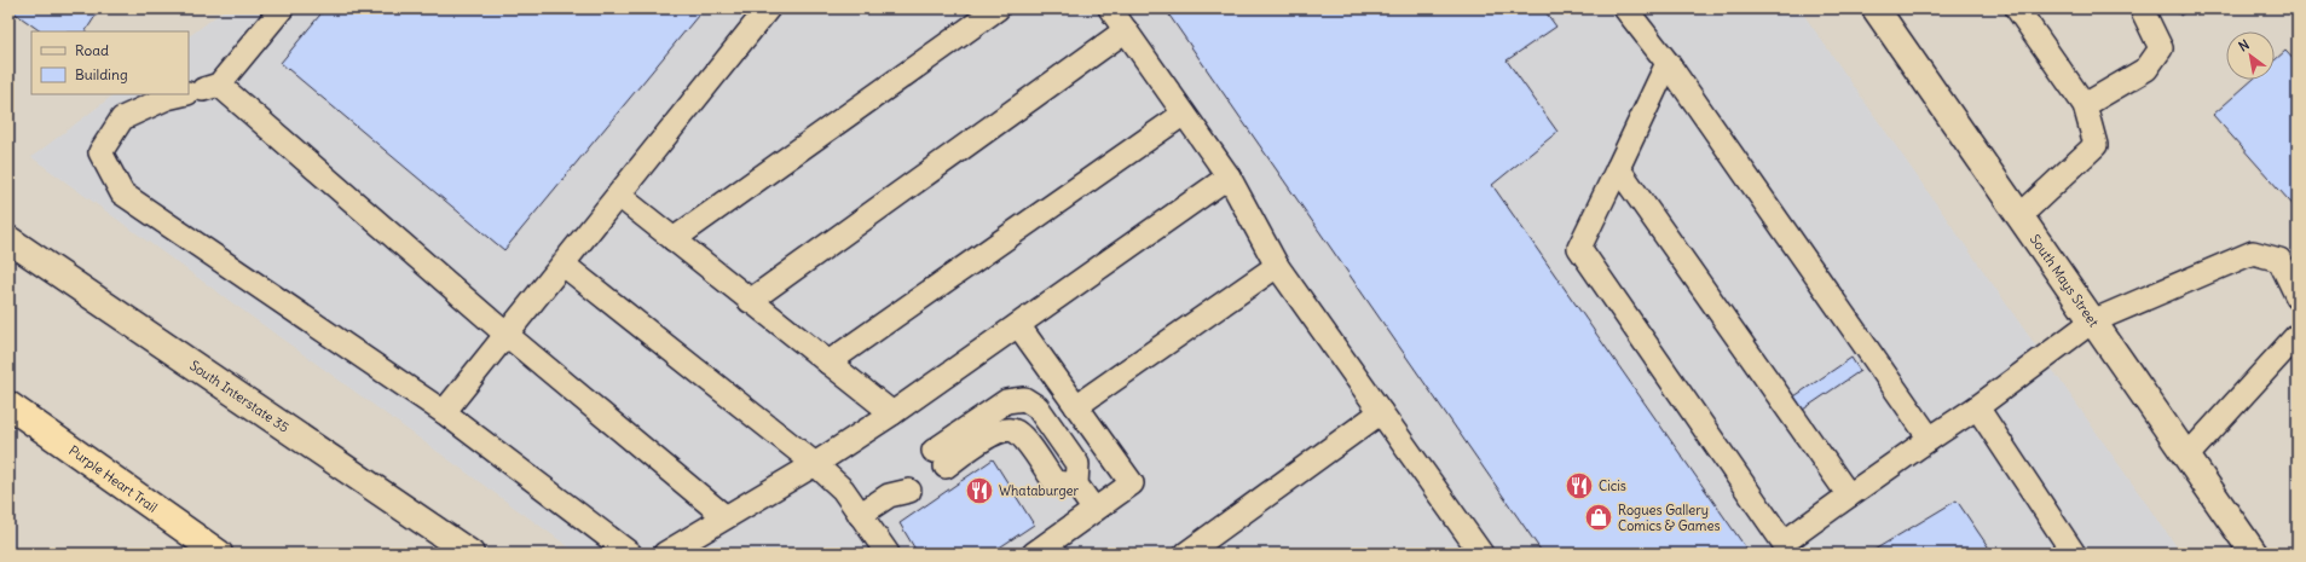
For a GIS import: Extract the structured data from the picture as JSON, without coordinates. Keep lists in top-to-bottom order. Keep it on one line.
{"streets":{"highway":["Purple Heart Trail"],"main road":["South Mays Street","South Interstate 35"]},"places":{"restaurant":["Cicis","Whataburger"],"shop":["Rogues Gallery Comics & Games"]},"legend":["Road","Building"],"north":"top left"}
